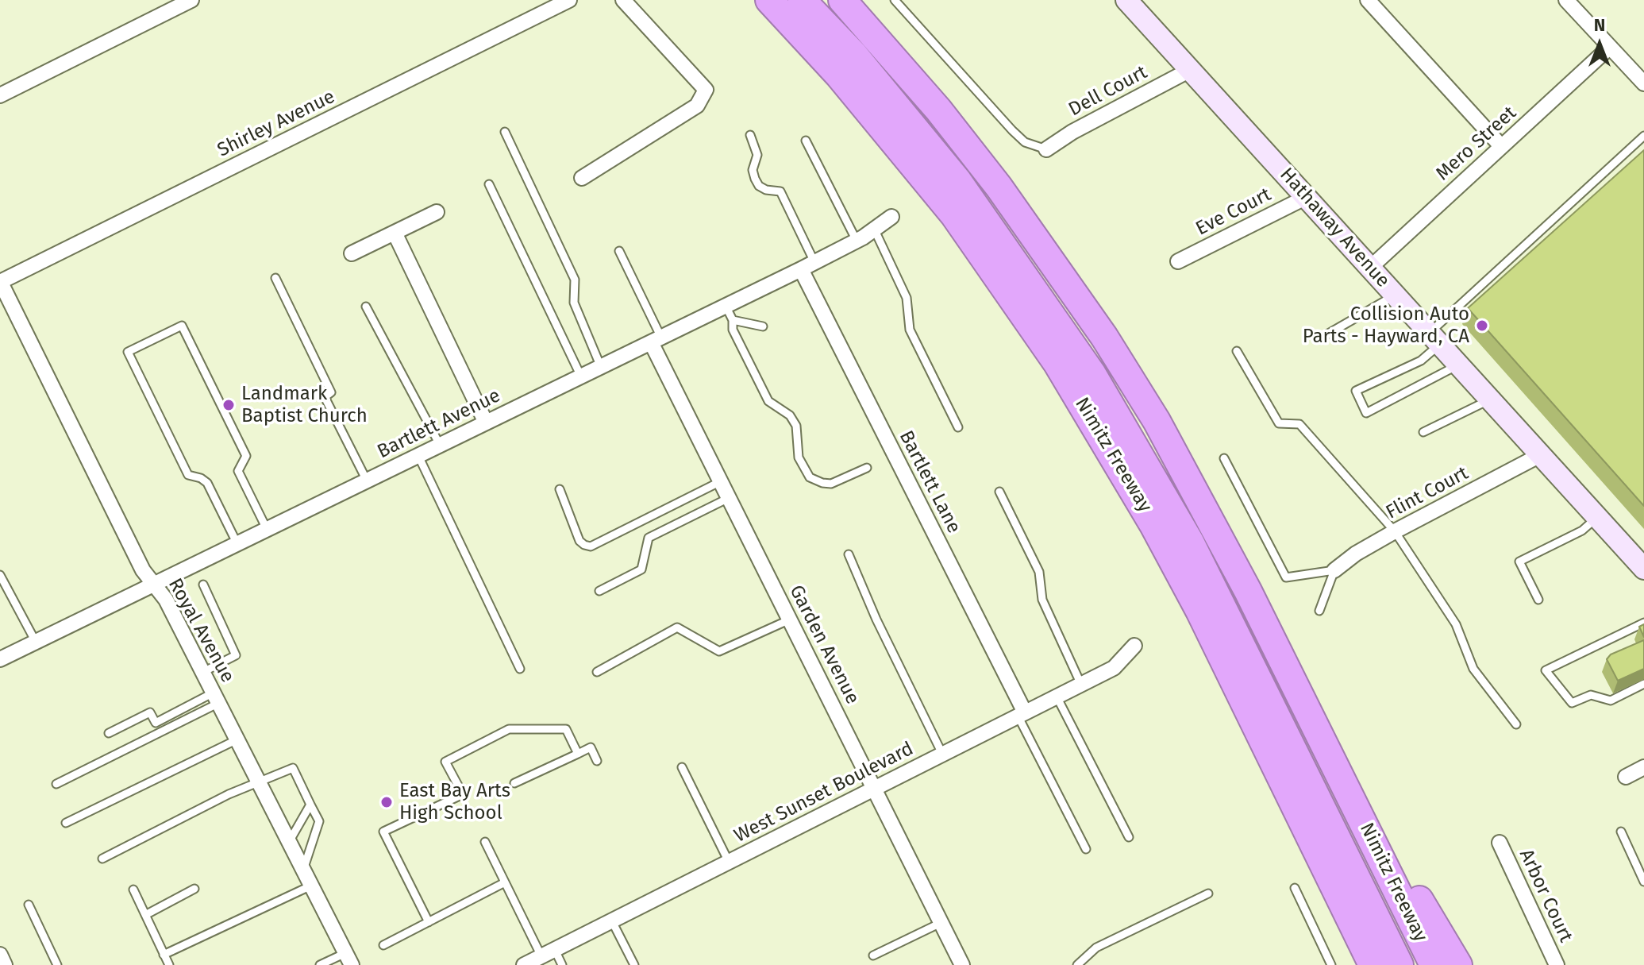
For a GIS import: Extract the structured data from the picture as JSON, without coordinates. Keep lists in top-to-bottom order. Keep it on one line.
{"streets":{"highway":["Nimitz Freeway"],"street":["Dell Court","Shirley Avenue","Mero Street","Eve Court","Hathaway Avenue","Bartlett Avenue","Bartlett Lane","Flint Court","Royal Avenue","Garden Avenue","West Sunset Boulevard","Arbor Court"]},"crossings":[["Dell Court","Hathaway Avenue"],["Shirley Avenue","Royal Avenue"],["Mero Street","Hathaway Avenue"],["Eve Court","Hathaway Avenue"],["Hathaway Avenue","Flint Court"],["Bartlett Avenue","Bartlett Lane"],["Bartlett Avenue","Royal Avenue"],["Bartlett Avenue","Garden Avenue"],["Bartlett Lane","West Sunset Boulevard"],["Garden Avenue","West Sunset Boulevard"]],"places":["Collision Auto Parts - Hayward, CA","Landmark Baptist Church","East Bay Arts High School"],"north":"top"}
